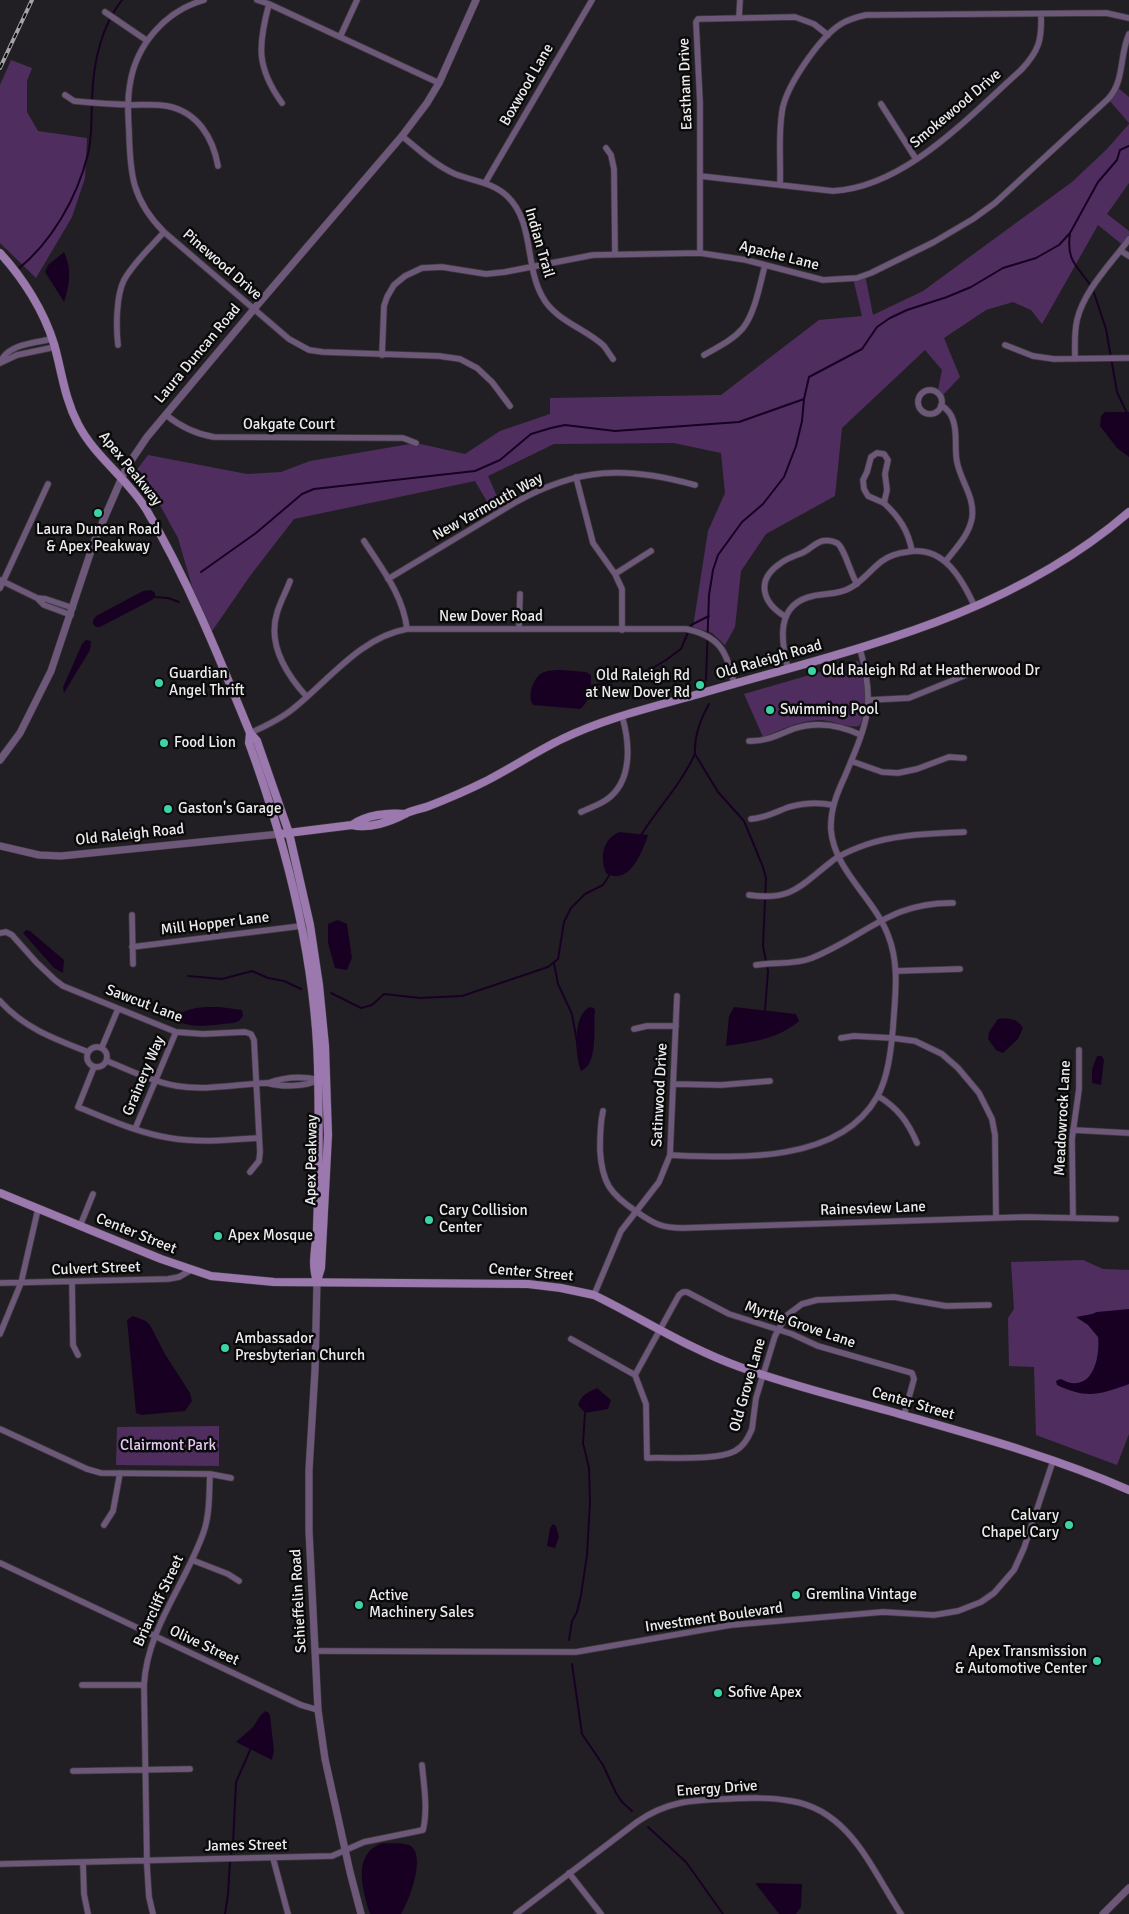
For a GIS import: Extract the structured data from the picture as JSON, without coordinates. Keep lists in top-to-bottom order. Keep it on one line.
{"streets":{"main road":["Apex Peakway","Old Raleigh Road","Center Street"],"street":["Eastham Drive","Boxwood Lane","Smokewood Drive","Indian Trail","Apache Lane","Pinewood Drive","Laura Duncan Road","Oakgate Court","New Yarmouth Way","New Dover Road","Mill Hopper Lane","Sawcut Lane","Grainery Way","Satinwood Drive","Meadowrock Lane","Rainesview Lane","Culvert Street","Myrtle Grove Lane","Old Grove Lane","Briarcliff Street","Schieffelin Road","Investment Boulevard","Olive Street","Energy Drive","James Street"]},"crossings":[["Eastham Drive","Smokewood Drive"],["Eastham Drive","Apache Lane"],["Boxwood Lane","Indian Trail"],["Indian Trail","Apache Lane"],["Indian Trail","Laura Duncan Road"],["Apache Lane","Pinewood Drive"],["Pinewood Drive","Laura Duncan Road"],["Laura Duncan Road","Oakgate Court"],["Laura Duncan Road","Apex Peakway"],["Apex Peakway","New Dover Road"],["Apex Peakway","Old Raleigh Road"],["Apex Peakway","Mill Hopper Lane"],["Apex Peakway","Center Street"],["Apex Peakway","Schieffelin Road"],["New Dover Road","Old Raleigh Road"],["Sawcut Lane","Grainery Way"],["Satinwood Drive","Rainesview Lane"],["Satinwood Drive","Center Street"],["Meadowrock Lane","Rainesview Lane"],["Center Street","Culvert Street"],["Center Street","Myrtle Grove Lane"],["Center Street","Old Grove Lane"],["Center Street","Schieffelin Road"],["Center Street","Investment Boulevard"],["Myrtle Grove Lane","Old Grove Lane"],["Briarcliff Street","Olive Street"],["Briarcliff Street","James Street"],["Schieffelin Road","Investment Boulevard"],["Schieffelin Road","Olive Street"],["Schieffelin Road","James Street"]],"parks":["Clairmont Park"],"places":["Laura Duncan Road & Apex Peakway","Old Raleigh Rd at Heatherwood Dr","Guardian Angel Thrift","Old Raleigh Rd at New Dover Rd","Swimming Pool","Food Lion","Gaston's Garage","Cary Collision Center","Apex Mosque","Ambassador Presbyterian Church","Calvary Chapel Cary","Gremlina Vintage","Active Machinery Sales","Apex Transmission & Automotive Center","Sofive Apex"]}
